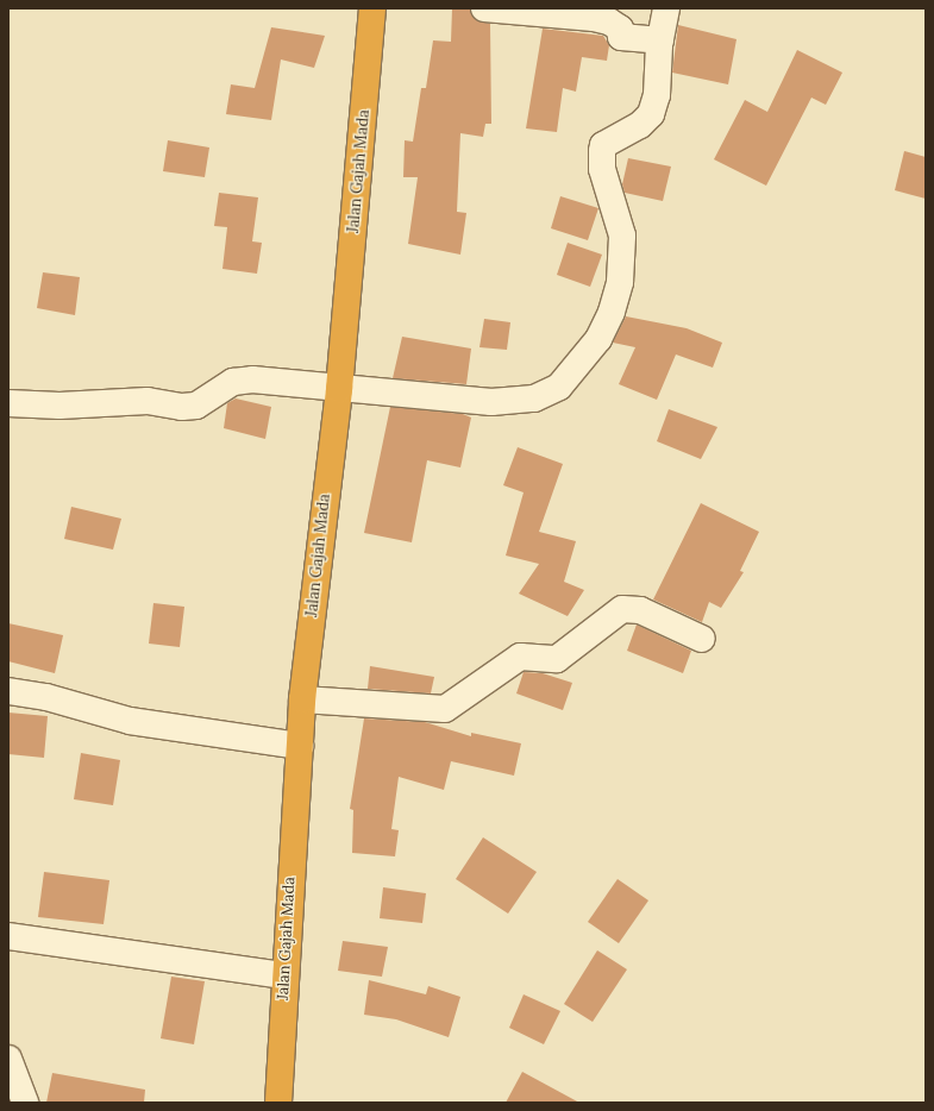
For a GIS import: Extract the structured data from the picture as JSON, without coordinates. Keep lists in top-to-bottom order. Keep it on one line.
{"streets":{"highway":["Jalan Gajah Mada"]}}
